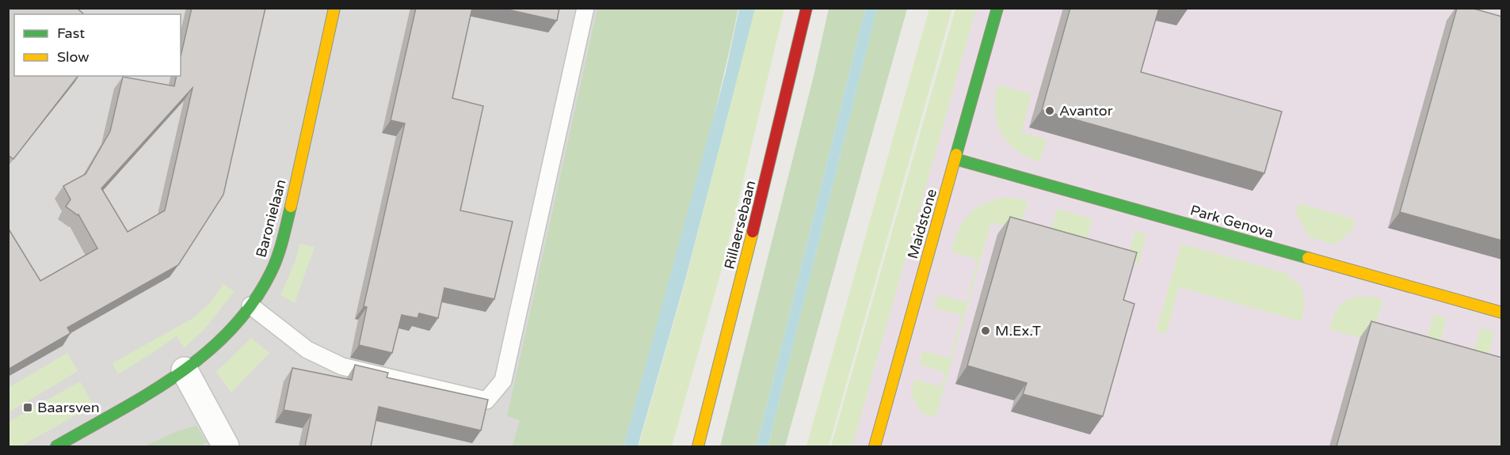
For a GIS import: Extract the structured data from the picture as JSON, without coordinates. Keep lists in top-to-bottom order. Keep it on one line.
{"streets":{"street":["Baronielaan","Park Genova","Maidstone","Rillaersebaan"]},"crossings":[["Park Genova","Maidstone"]],"places":{"other":["Avantor","M.Ex.T"],"transit":["Baarsven"]},"legend":["Fast","Slow"]}
